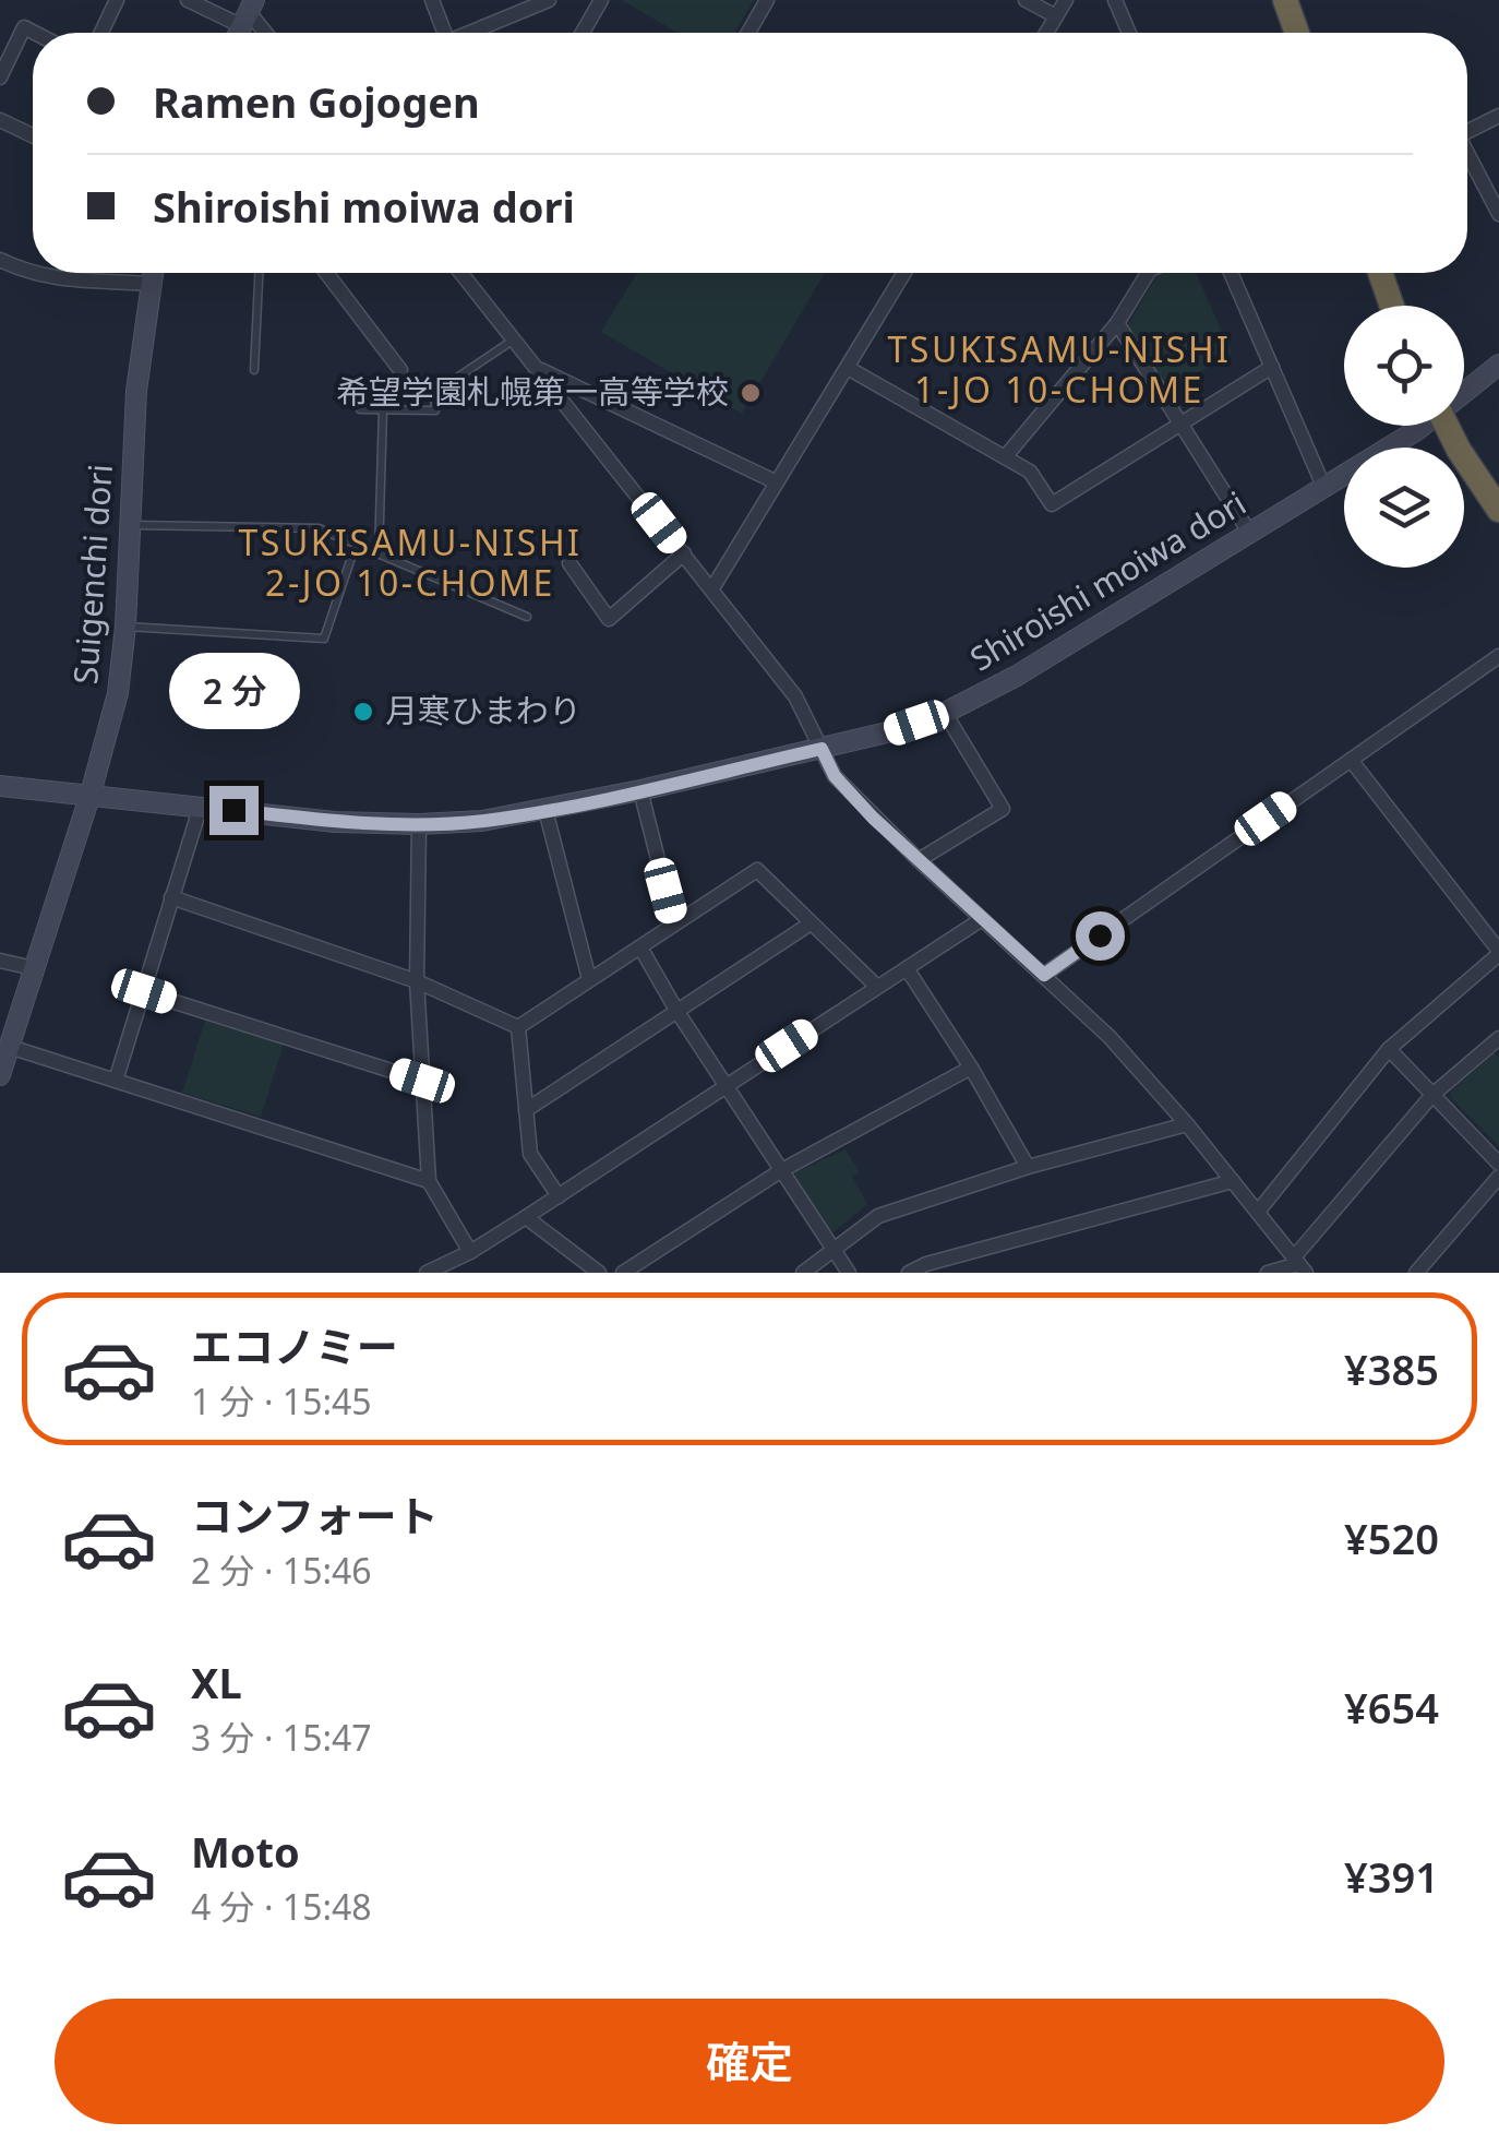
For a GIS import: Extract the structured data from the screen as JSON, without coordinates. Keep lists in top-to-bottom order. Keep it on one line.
{"streets":{"main road":["Suigenchi dori","Shiroishi moiwa dori"]},"crossings":[["Suigenchi dori","Shiroishi moiwa dori"]],"districts":["TSUKISAMU-NISHI 1-JO 10-CHOME","TSUKISAMU-NISHI 2-JO 10-CHOME"],"places":["希望学園札幌第一高等学校","月寒ひまわり"],"page":{"banner":["Ramen Gojogen","Shiroishi moiwa dori"],"bubble":"2 分","list":[{"name":"エコノミー","note":"1 分 · 15:45","value":"¥385"},{"name":"コンフォート","note":"2 分 · 15:46","value":"¥520"},{"name":"XL","note":"3 分 · 15:47","value":"¥654"},{"name":"Moto","note":"4 分 · 15:48","value":"¥391"}],"buttons":"確定"}}
